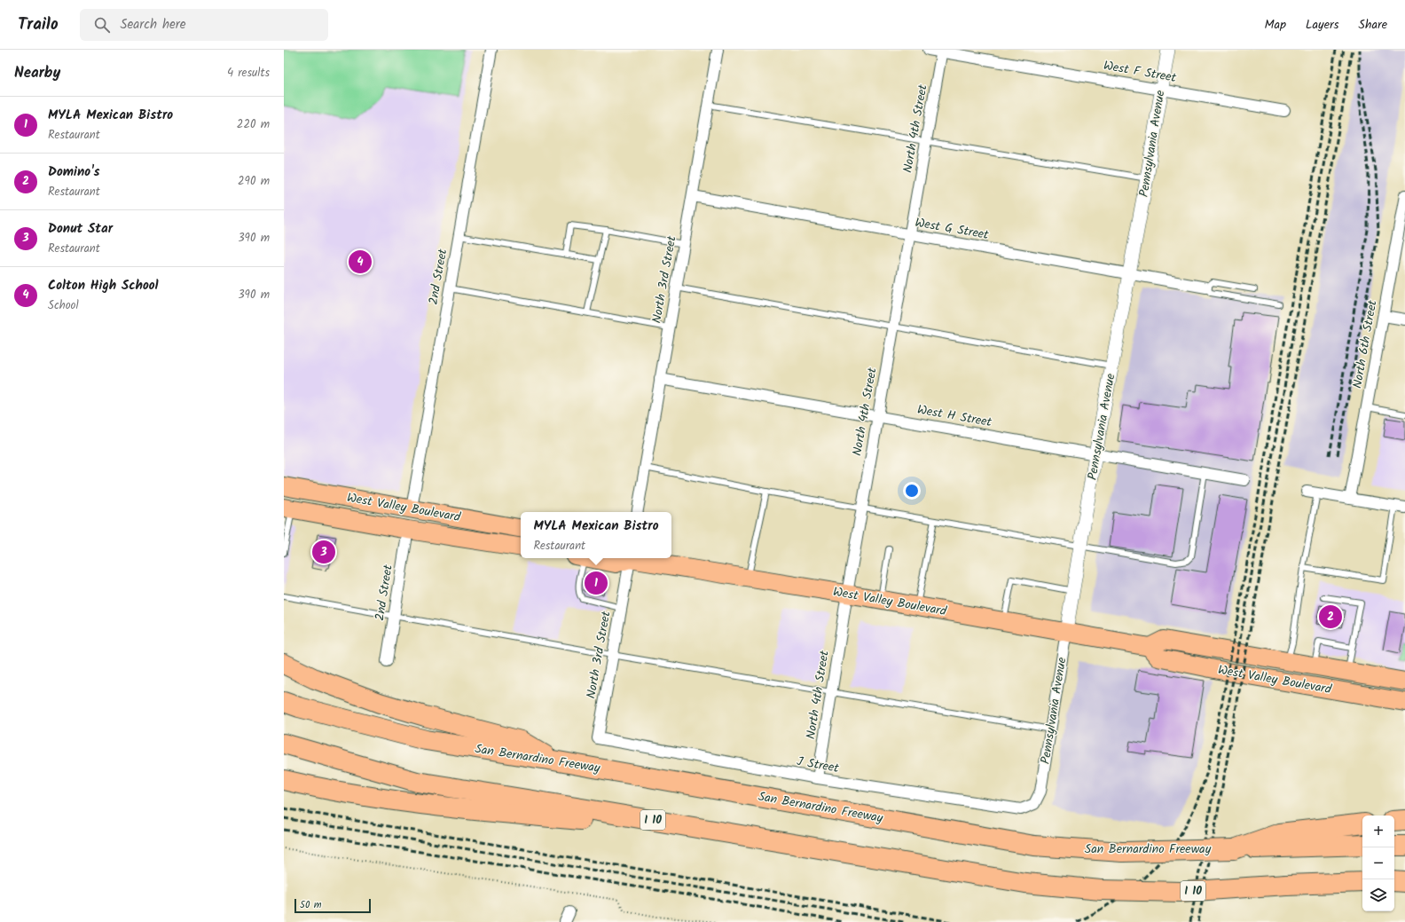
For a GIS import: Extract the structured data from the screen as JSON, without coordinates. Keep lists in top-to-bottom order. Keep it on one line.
{"streets":{"highway":["San Bernardino Freeway","I 10"],"main road":["West Valley Boulevard"],"street":["West F Street","North 4th Street","Pennsylvania Avenue","West G Street","2nd Street","North 3rd Street","North 6th Street","West H Street","J Street"]},"crossings":[["West F Street","North 4th Street"],["West F Street","Pennsylvania Avenue"],["North 4th Street","West G Street"],["North 4th Street","West H Street"],["North 4th Street","West Valley Boulevard"],["North 4th Street","J Street"],["Pennsylvania Avenue","West G Street"],["Pennsylvania Avenue","West H Street"],["Pennsylvania Avenue","West Valley Boulevard"],["Pennsylvania Avenue","J Street"],["West G Street","North 3rd Street"],["2nd Street","West Valley Boulevard"],["North 3rd Street","West H Street"],["North 3rd Street","J Street"]],"scale_bar":"50 m","page":{"header":"Trailo","search":"Search here","nav":["Map","Layers","Share"],"heading":["Nearby","4 results"],"list":[{"mark":"1","name":"MYLA Mexican Bistro","note":"Restaurant","value":"220 m"},{"mark":"2","name":"Domino's","note":"Restaurant","value":"290 m"},{"mark":"3","name":"Donut Star","note":"Restaurant","value":"390 m"},{"mark":"4","name":"Colton High School","note":"School","value":"390 m"}],"pins":["4","3","1","2"],"popup":["MYLA Mexican Bistro","Restaurant"],"map_buttons":["+","−"],"scale":"50 m"}}
